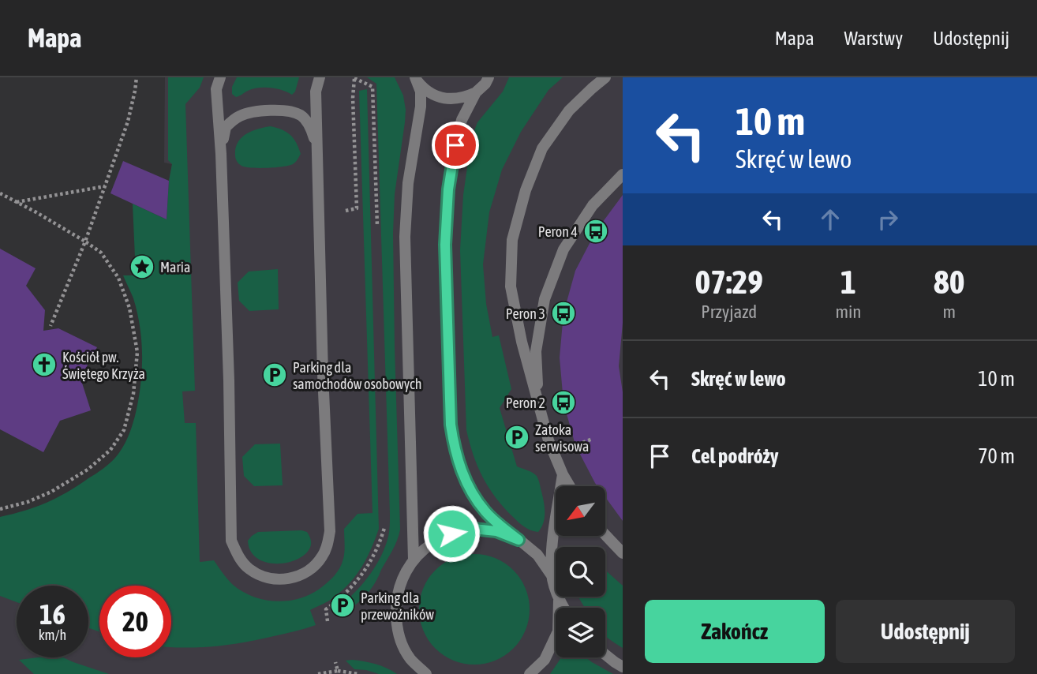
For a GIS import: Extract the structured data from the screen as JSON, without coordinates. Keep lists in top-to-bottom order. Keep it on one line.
{"places":{"bus stop":["Peron 4","Peron 3","Peron 2"],"place":["Maria"],"church":["Kościół pw. Świętego Krzyża"],"parking":["Parking dla samochodów osobowych","Zatoka serwisowa","Parking dla przewoźników"]},"north":"bottom left","page":{"header":"Mapa","nav":["Mapa","Warstwy","Udostępnij"],"turn":["10 m","Skręć w lewo"],"eta":["07:29","Przyjazd","1","min","80","m"],"list":[{"name":"Skręć w lewo","value":"10 m"},{"name":"Cel podróży","value":"70 m"}],"speed":"16 km/h","limit":"20","buttons":["Zakończ","Udostępnij"]}}
